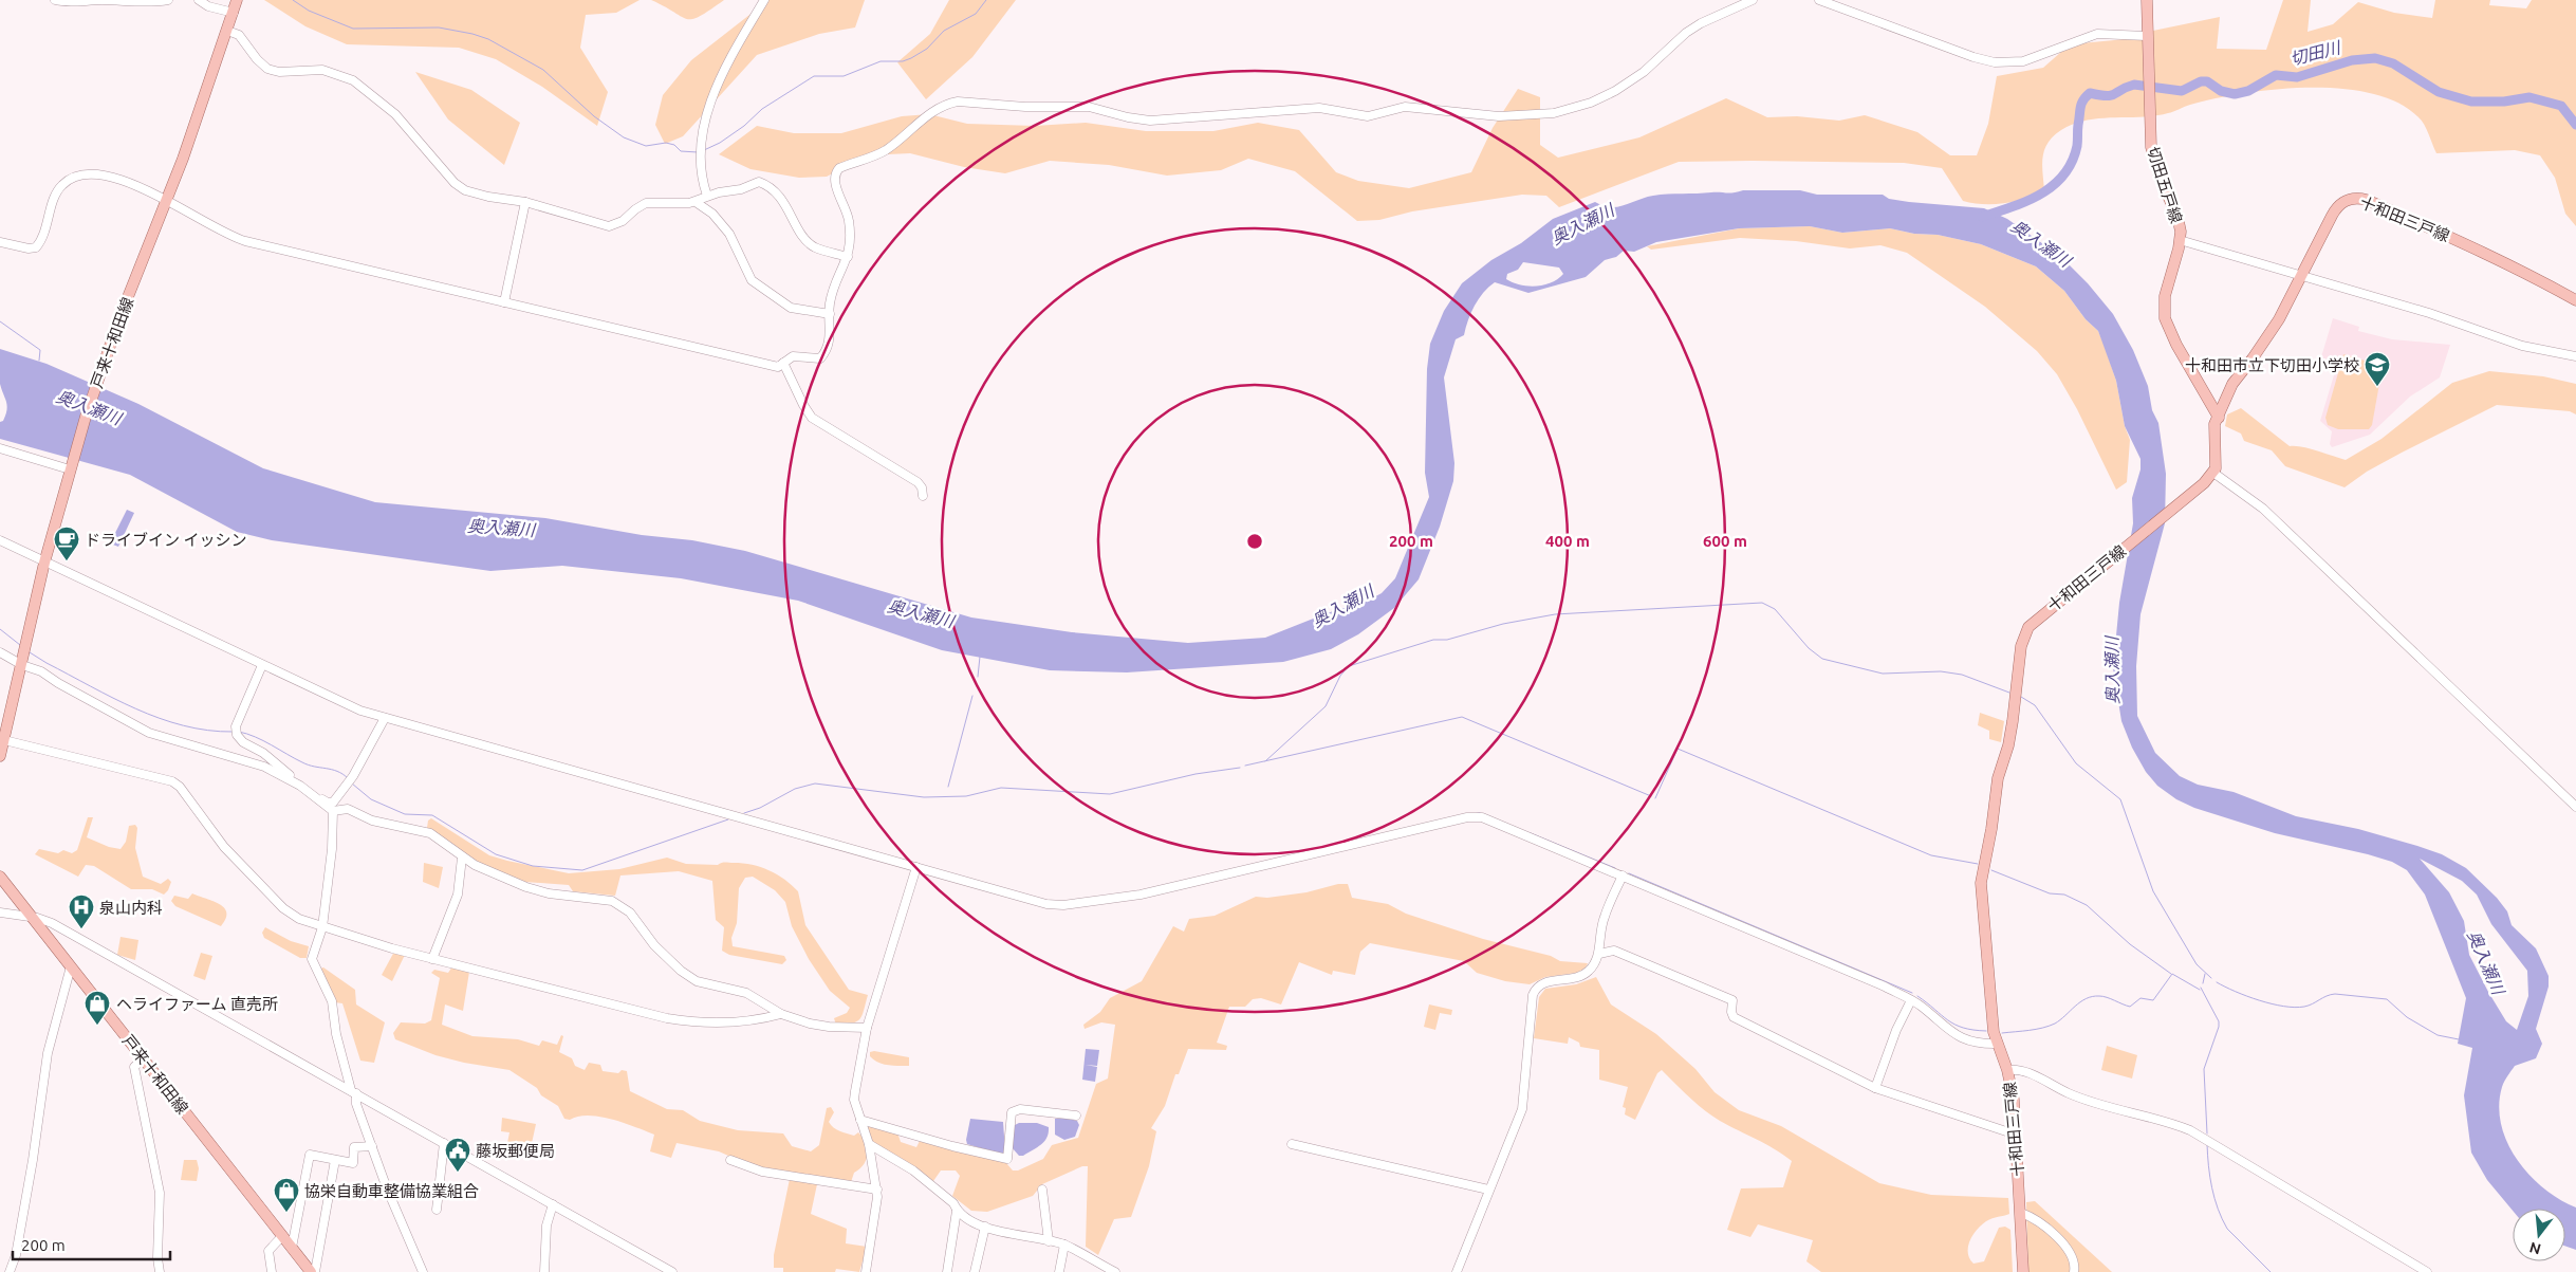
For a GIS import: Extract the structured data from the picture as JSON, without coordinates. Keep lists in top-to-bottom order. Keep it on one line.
{"streets":{"main road":["切田五戸線","十和田三戸線","戸来十和田線"]},"crossings":[["切田五戸線","十和田三戸線"]],"water":["切田川","奥入瀬川"],"places":{"school or university":["十和田市立下切田小学校"],"cafe":["ドライブイン イッシン"],"hospital":["泉山内科"],"shop":["ヘライファーム 直売所","協栄自動車整備協業組合"],"public building":["藤坂郵便局"]},"scale_bar":"200 m","north":"bottom","rings":["200 m","400 m","600 m"]}
